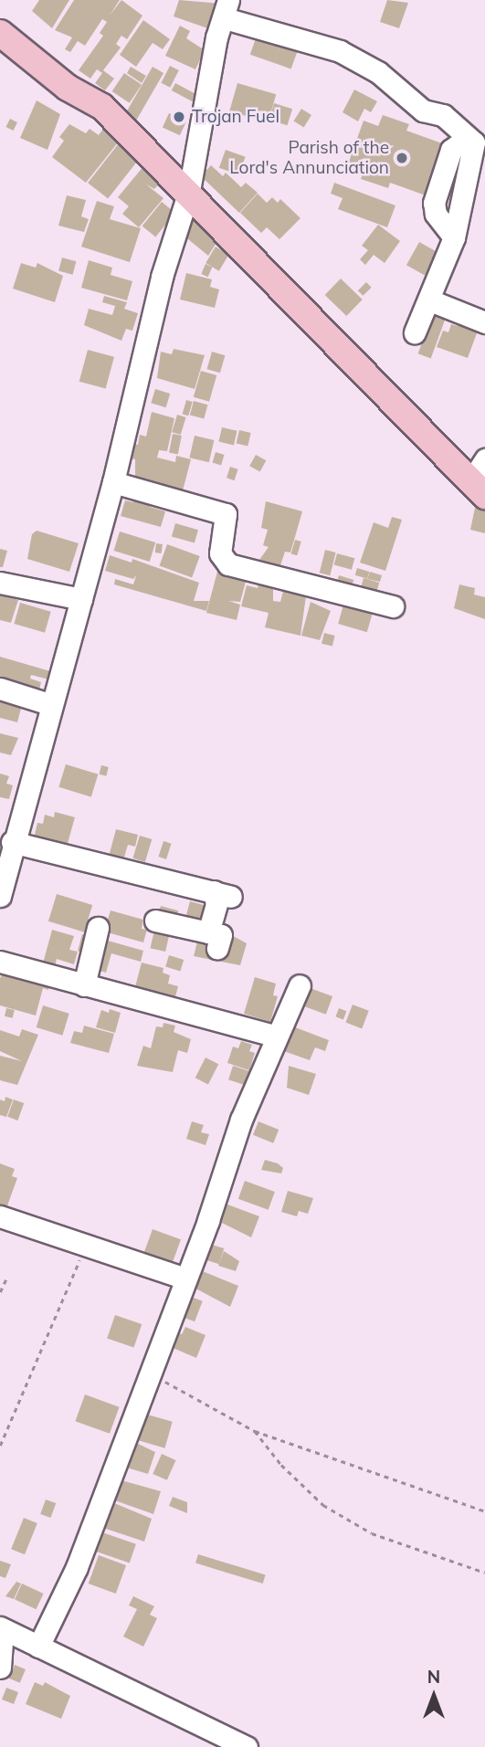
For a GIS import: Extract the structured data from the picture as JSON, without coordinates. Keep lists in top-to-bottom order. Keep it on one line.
{"places":["Trojan Fuel","Parish of the Lord's Annunciation"],"north":"top"}
